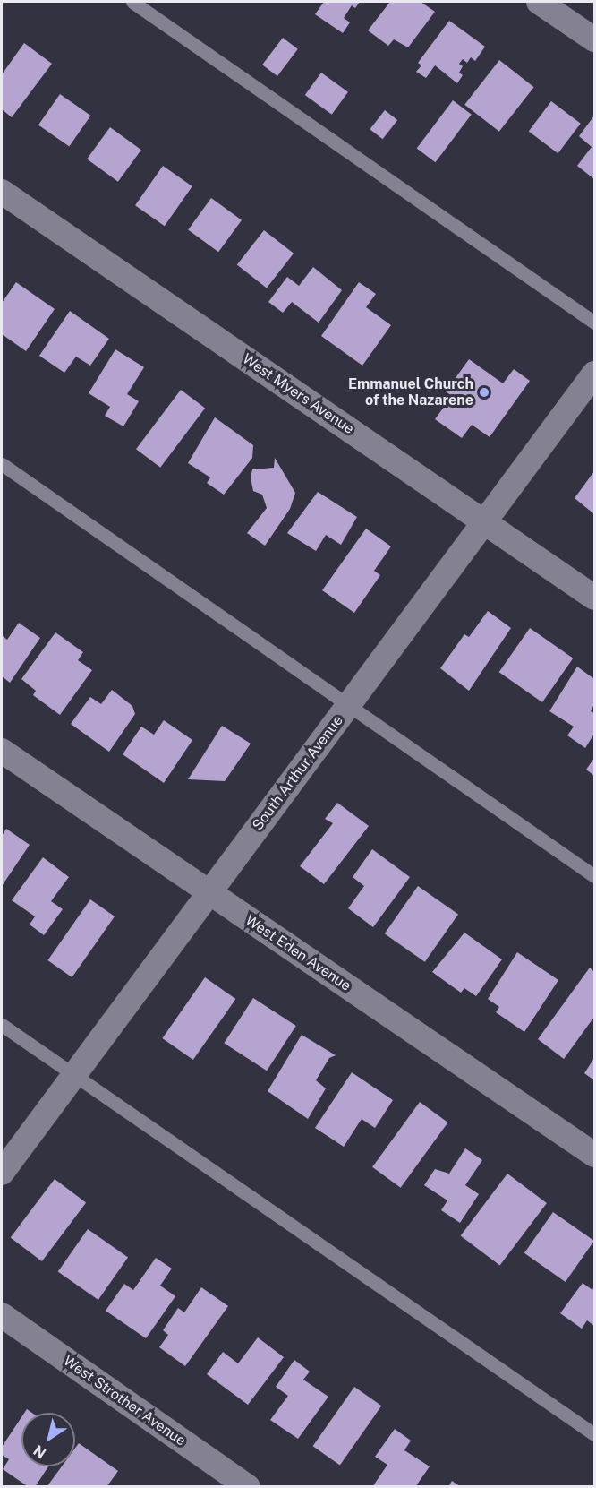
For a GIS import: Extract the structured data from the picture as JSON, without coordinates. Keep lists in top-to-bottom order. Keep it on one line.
{"streets":{"street":["West Myers Avenue","South Arthur Avenue","West Eden Avenue","West Strother Avenue"]},"crossings":[["West Myers Avenue","South Arthur Avenue"],["South Arthur Avenue","West Eden Avenue"]],"places":["Emmanuel Church of the Nazarene"],"north":"bottom left"}
